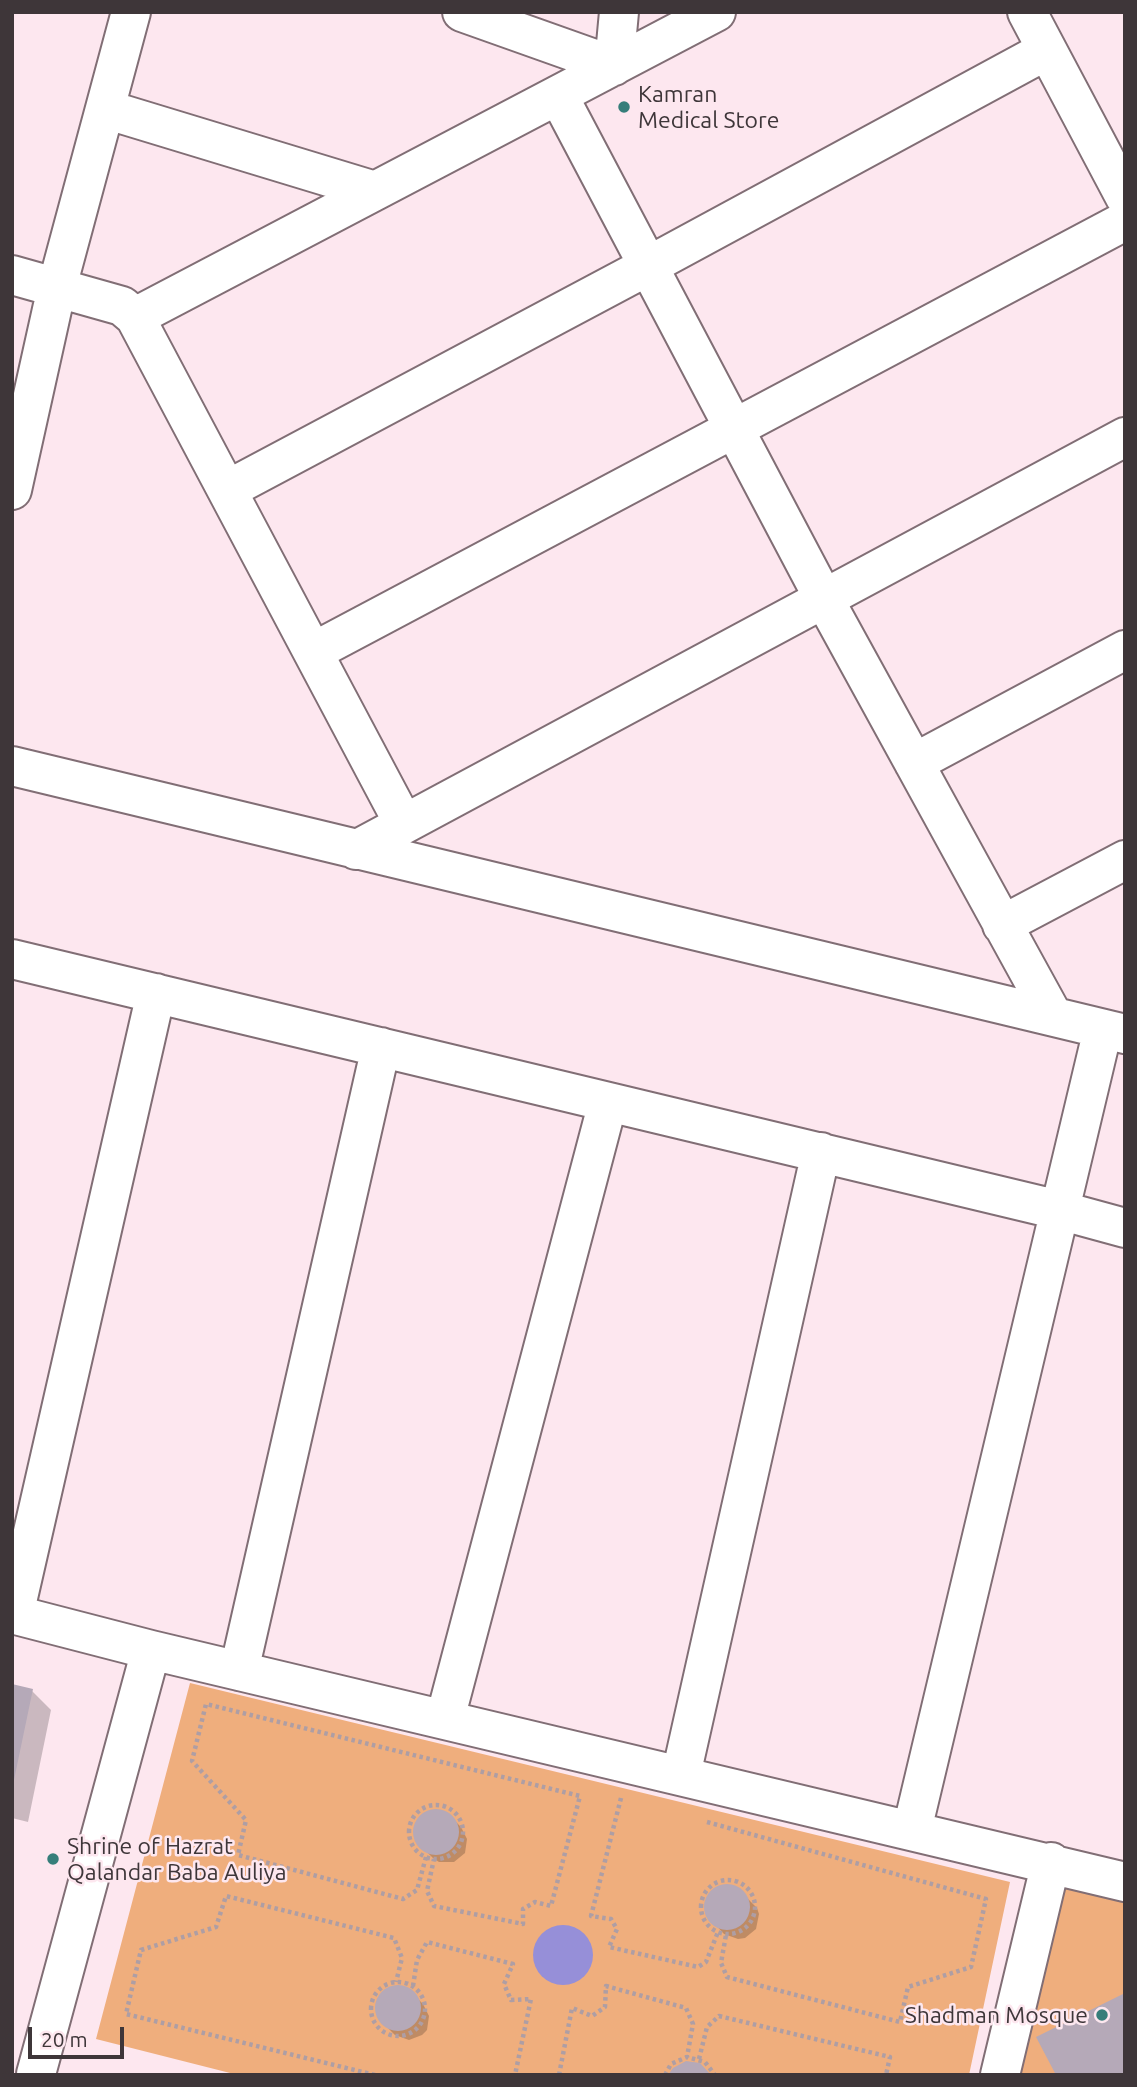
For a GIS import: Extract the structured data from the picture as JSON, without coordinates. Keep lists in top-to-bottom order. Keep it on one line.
{"places":["Kamran Medical Store","Shrine of Hazrat Qalandar Baba Auliya","Shadman Mosque"],"scale_bar":"20 m"}
